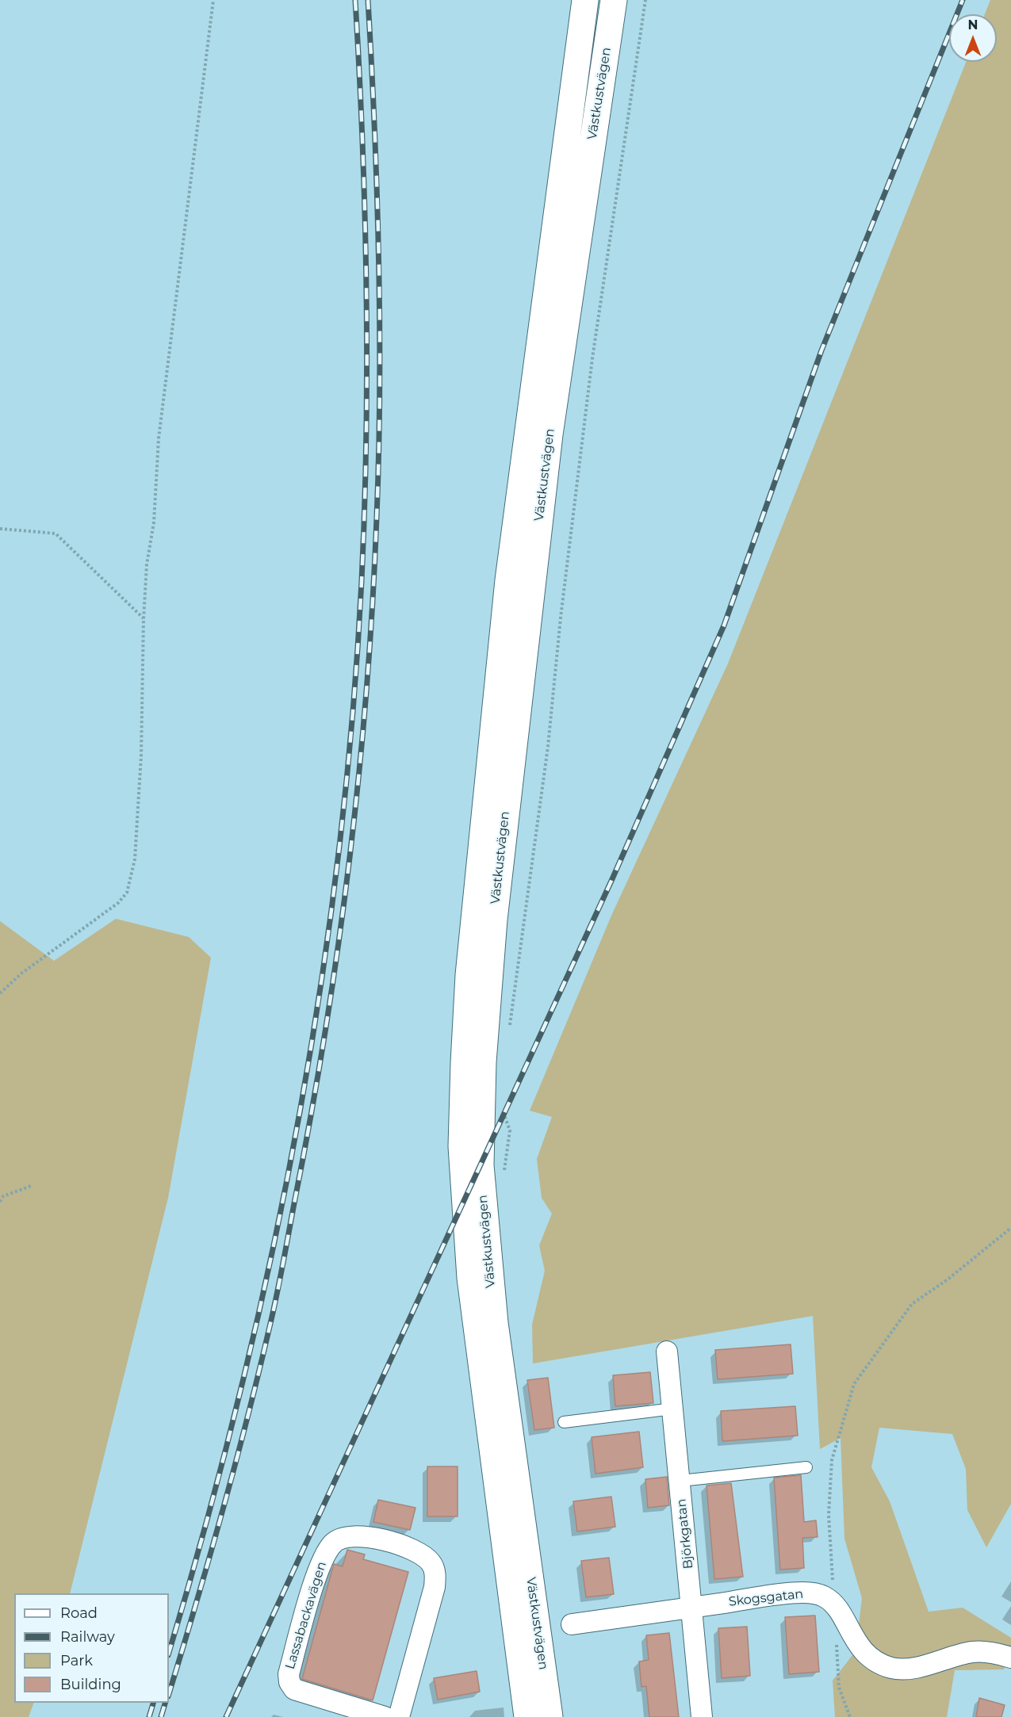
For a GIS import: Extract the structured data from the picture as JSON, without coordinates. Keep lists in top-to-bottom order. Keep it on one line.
{"streets":{"main road":["Västkustvägen"],"street":["Björkgatan","Skogsgatan","Lassabackavägen"]},"crossings":[["Björkgatan","Skogsgatan"]],"legend":["Road","Railway","Park","Building"],"north":"top"}
